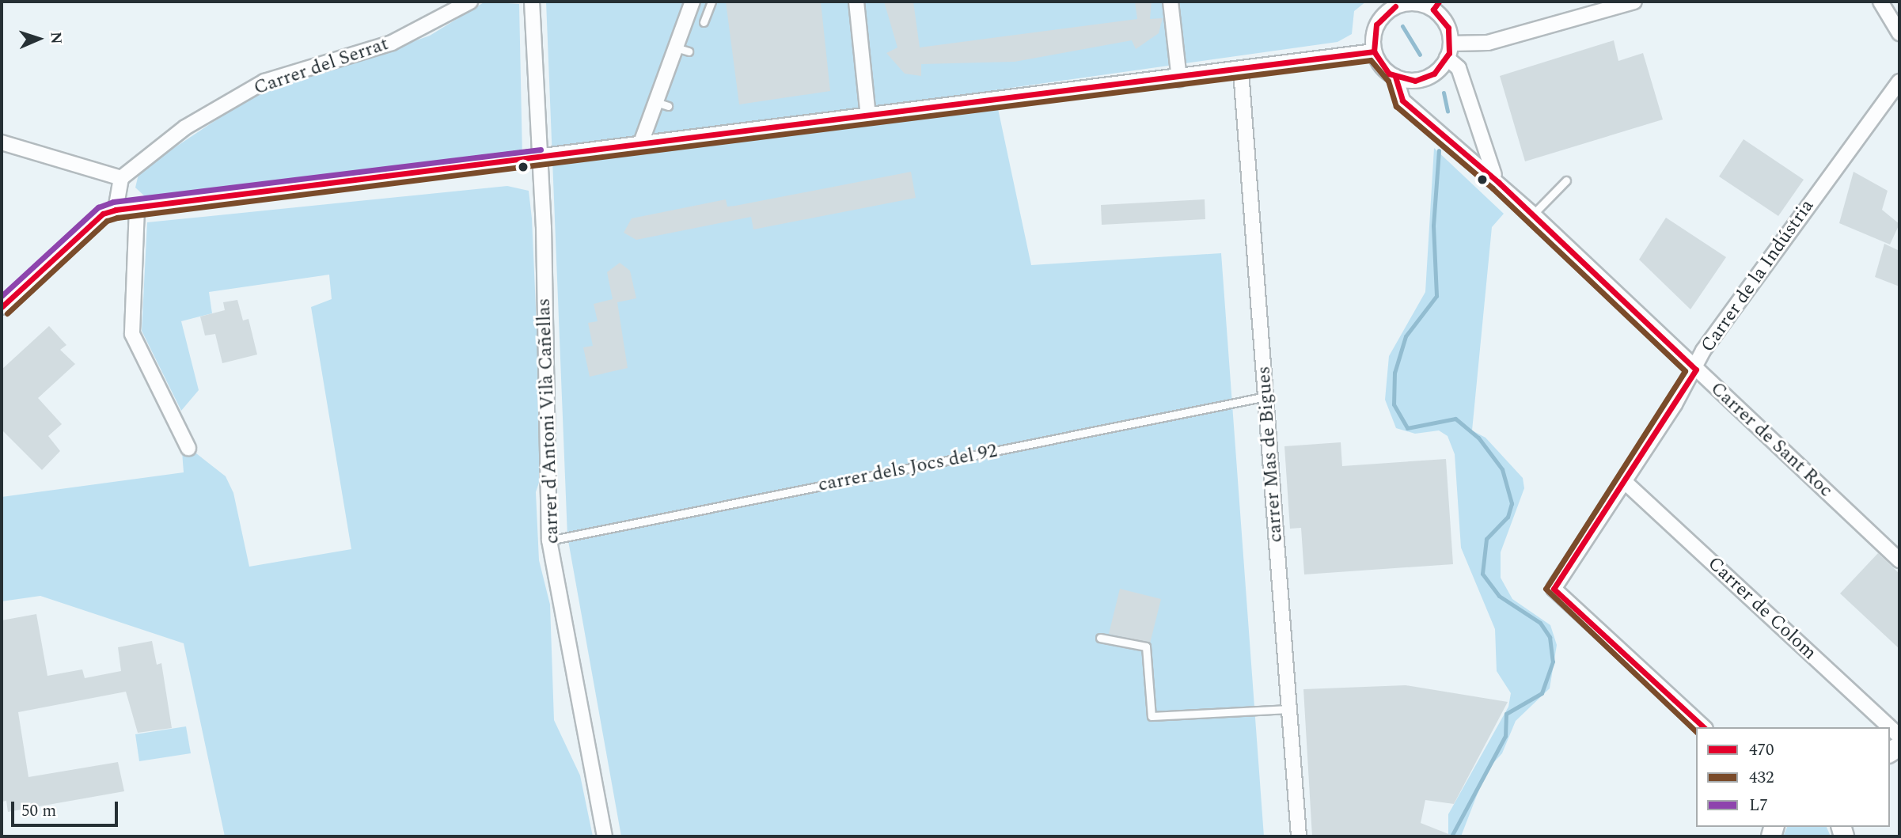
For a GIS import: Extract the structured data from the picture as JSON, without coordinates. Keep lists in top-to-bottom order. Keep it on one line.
{"streets":{"street":["Carrer del Serrat","Carrer de la Indústria","carrer d'Antoni Vilà Cañellas","Carrer de Sant Roc","carrer Mas de Bigues","Carrer de Colom"],"lane":["carrer dels Jocs del 92"]},"crossings":[["Carrer de la Indústria","Carrer de Sant Roc"],["Carrer de la Indústria","Carrer de Colom"],["carrer d'Antoni Vilà Cañellas","carrer dels Jocs del 92"],["carrer Mas de Bigues","carrer dels Jocs del 92"]],"lines":["transit line 470","transit line 432","transit line L7"],"legend":["470","432","L7"],"scale_bar":"50 m","north":"right"}
